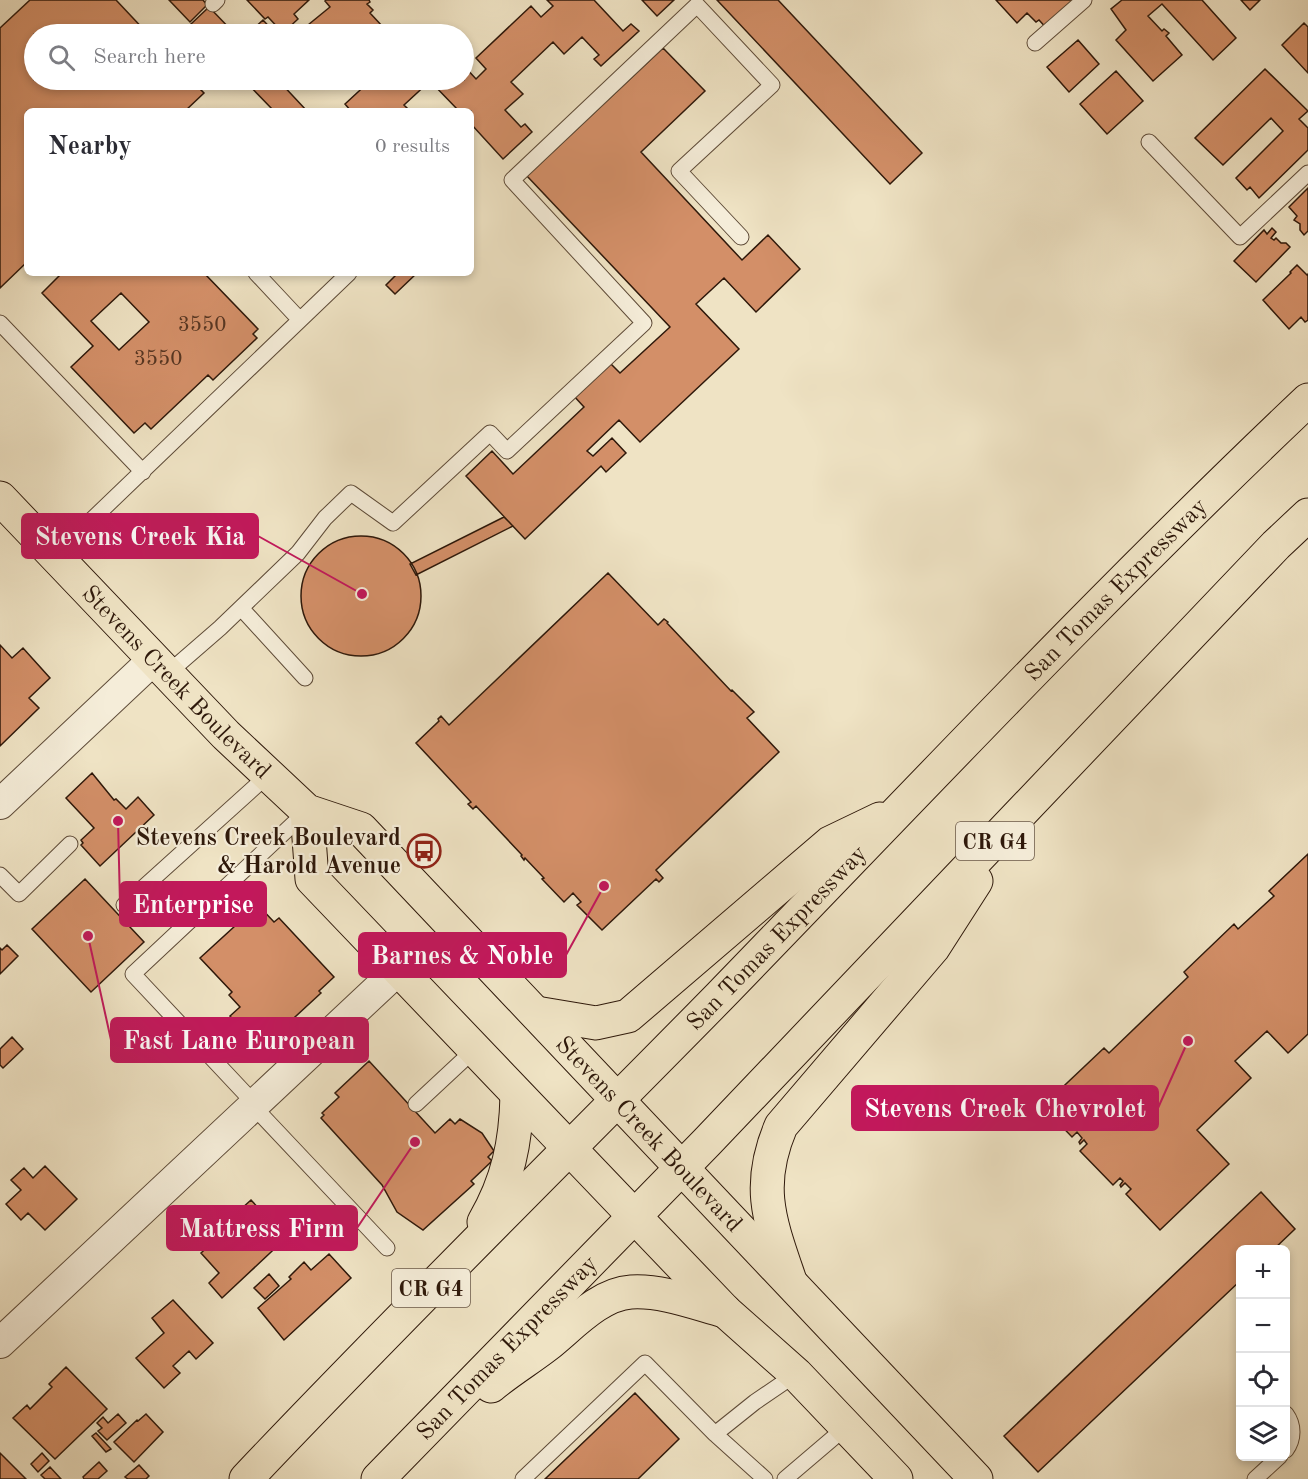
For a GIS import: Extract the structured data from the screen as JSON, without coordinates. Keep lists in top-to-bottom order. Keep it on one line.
{"streets":{"main road":["San Tomas Expressway","Stevens Creek Boulevard","CR G4"]},"crossings":[["San Tomas Expressway","Stevens Creek Boulevard"]],"places":{"other":["Stevens Creek Kia","Enterprise","Barnes & Noble","Fast Lane European","Stevens Creek Chevrolet","Mattress Firm"],"bus stop":["Stevens Creek Boulevard & Harold Avenue"]},"house_numbers":["3550","3550"],"page":{"search":"Search here","heading":["Nearby","0 results"],"map_buttons":["+","−"]}}
